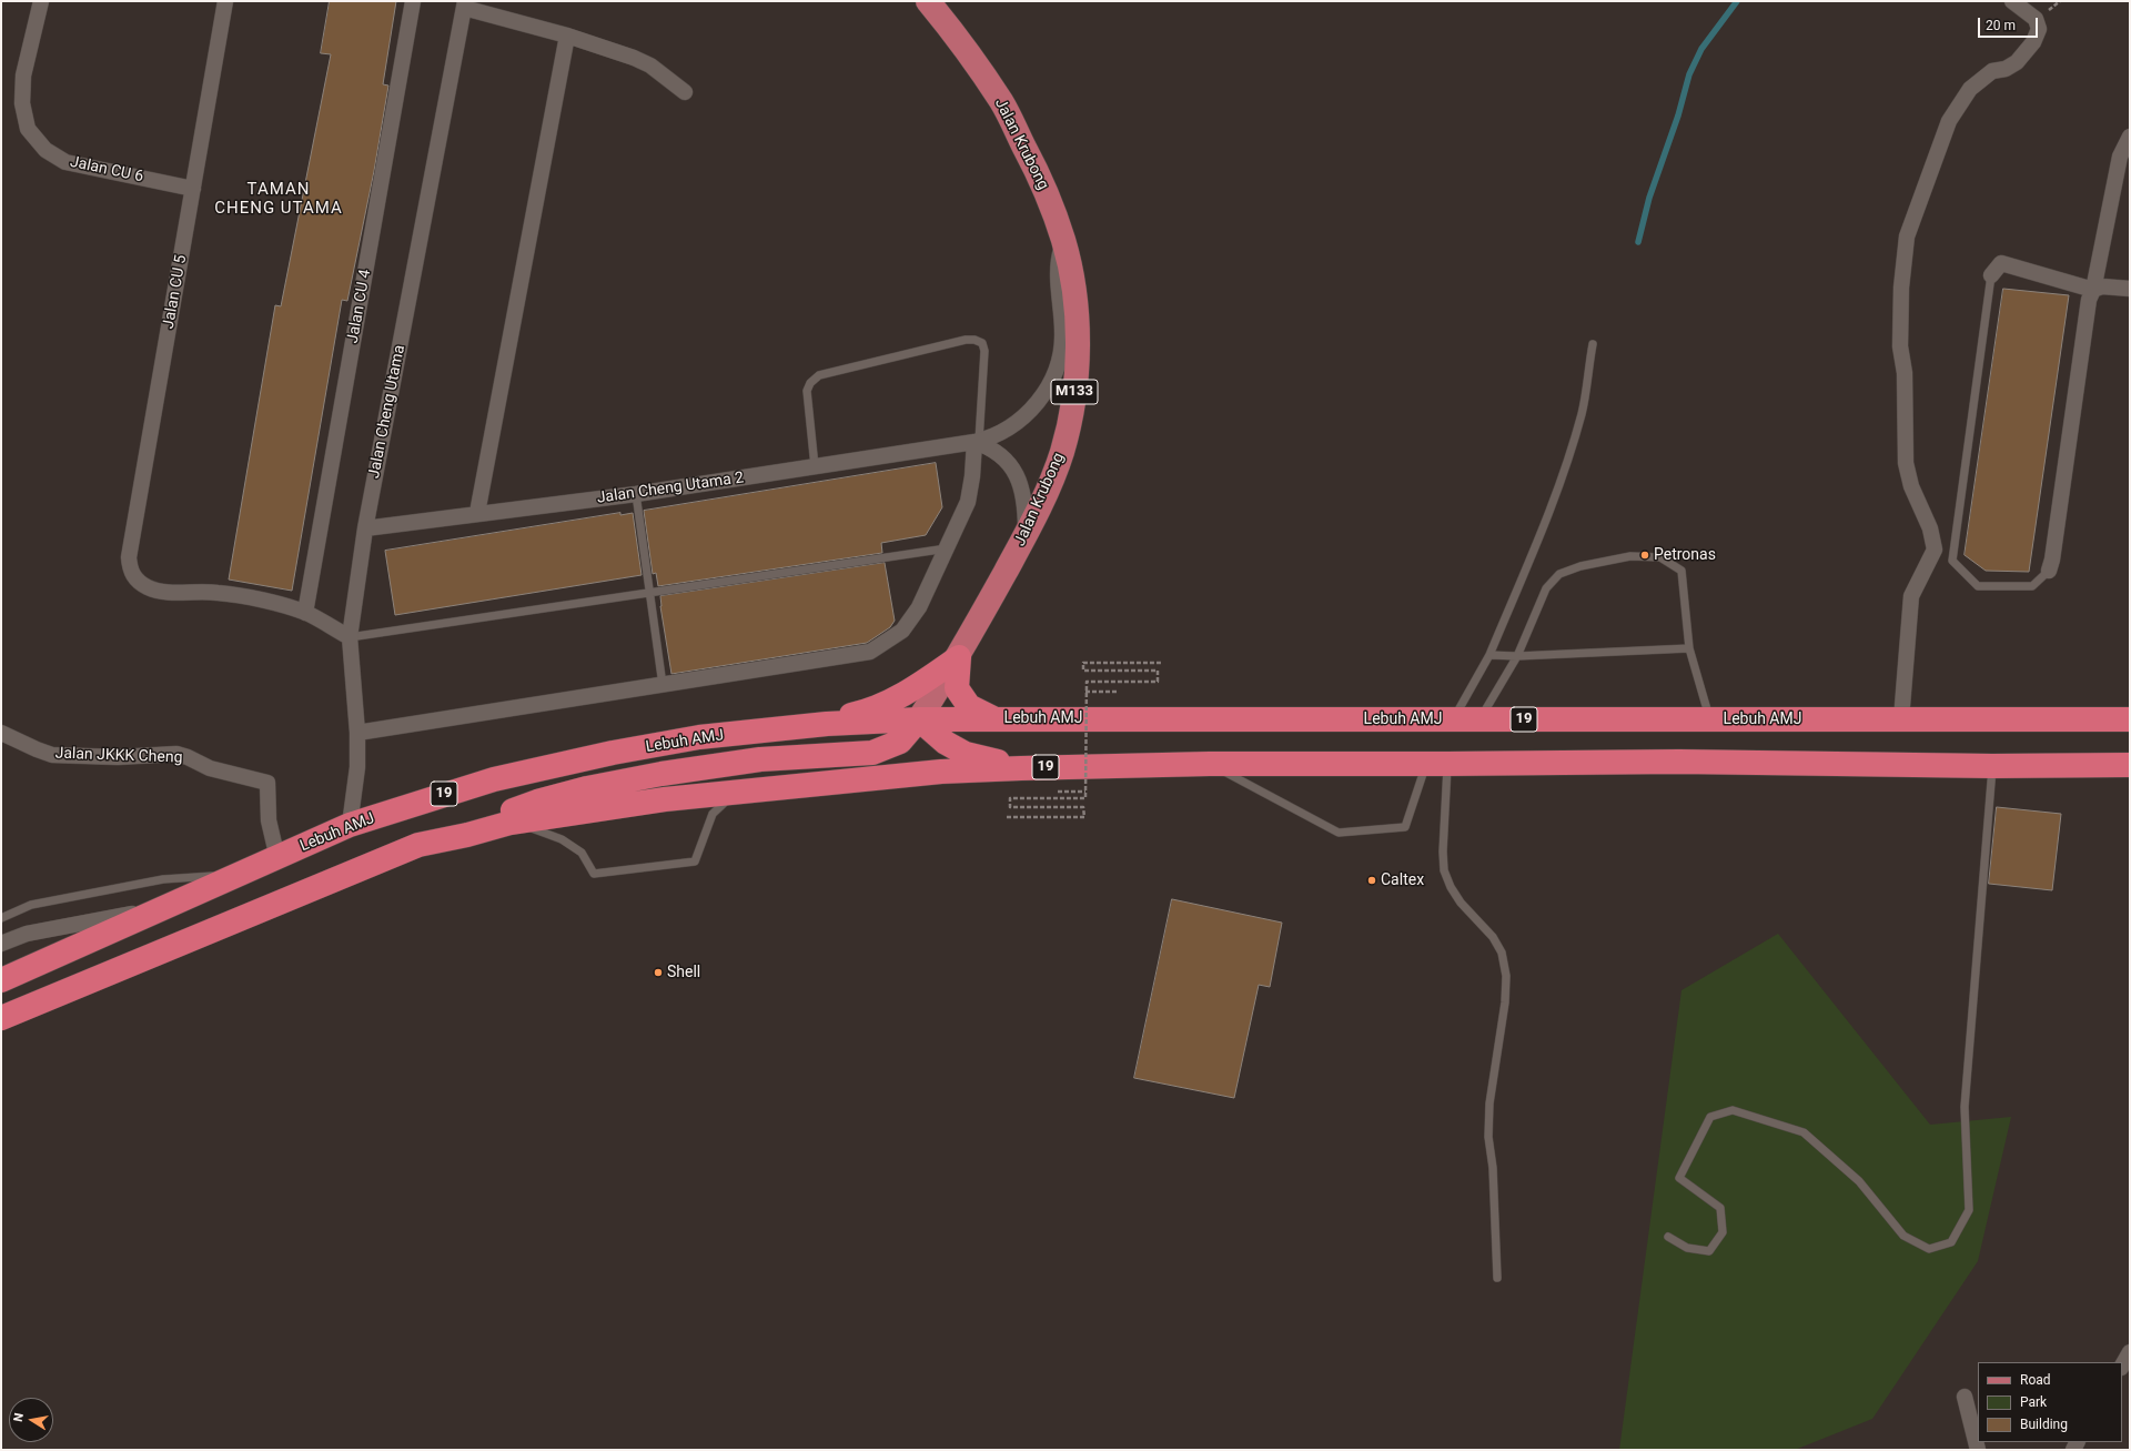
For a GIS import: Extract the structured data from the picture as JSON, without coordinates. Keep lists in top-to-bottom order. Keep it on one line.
{"streets":{"highway":["Lebuh AMJ","19"],"main road":["Jalan Krubong","M133"],"street":["Jalan CU 6","Jalan CU 5","Jalan CU 4","Jalan Cheng Utama","Jalan Cheng Utama 2","Jalan JKKK Cheng"]},"crossings":[["Jalan Krubong","Jalan Cheng Utama 2"],["Jalan Krubong","Lebuh AMJ"],["Jalan CU 6","Jalan CU 5"],["Jalan CU 5","Jalan CU 4"],["Jalan Cheng Utama","Jalan Cheng Utama 2"],["Jalan Cheng Utama","Lebuh AMJ"],["Lebuh AMJ","Jalan JKKK Cheng"]],"districts":["TAMAN CHENG UTAMA"],"places":["Petronas","Caltex","Shell"],"legend":["Road","Park","Building"],"scale_bar":"20 m","north":"left"}
